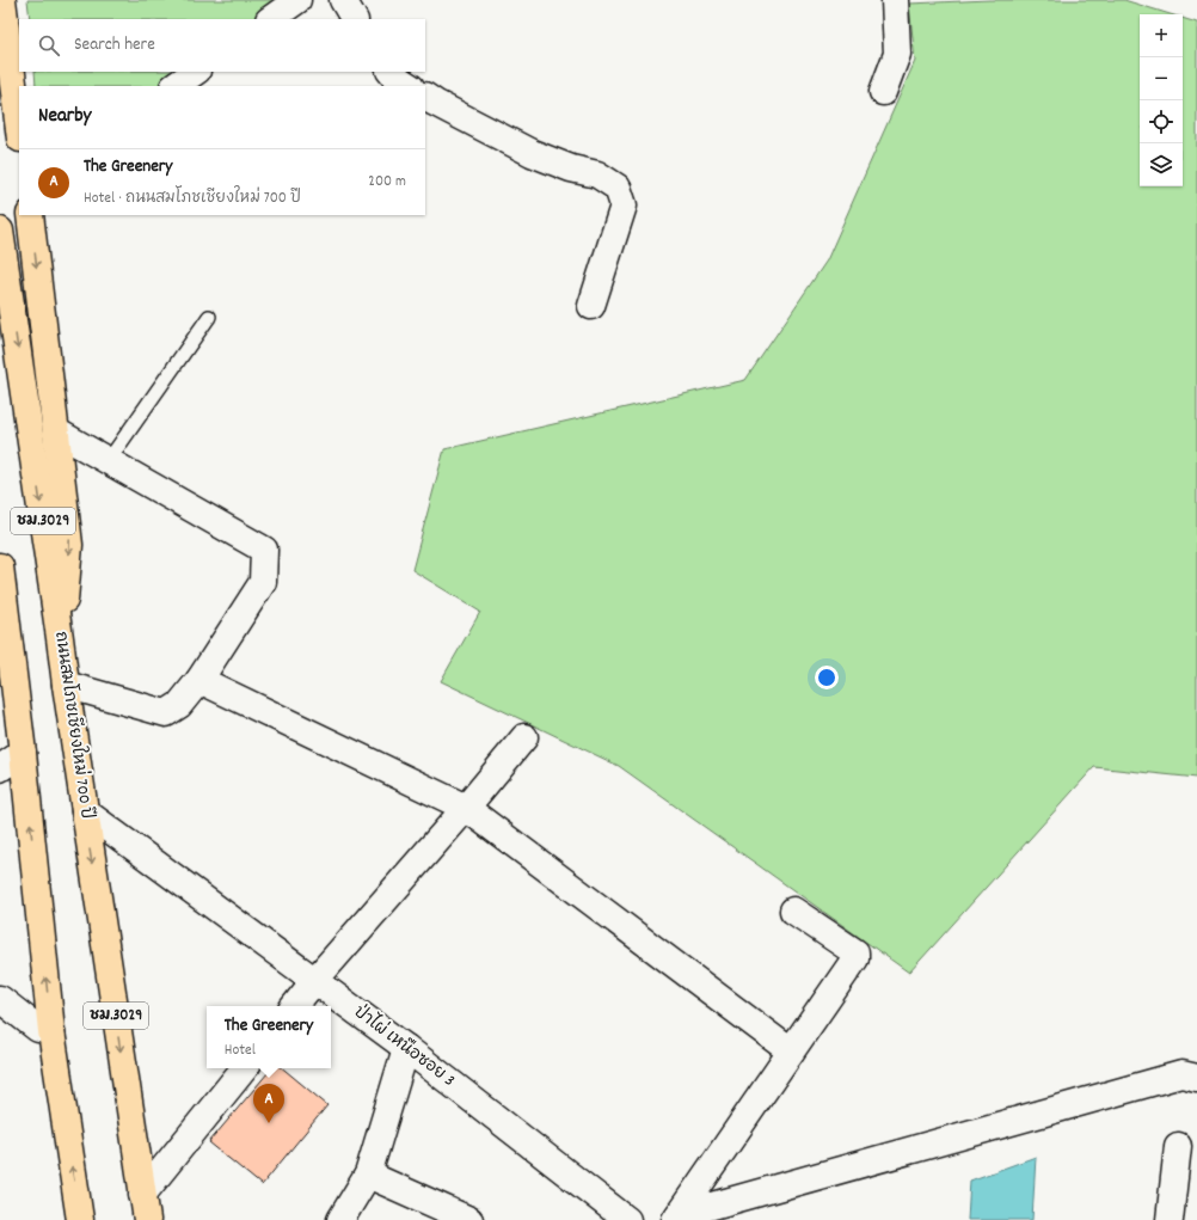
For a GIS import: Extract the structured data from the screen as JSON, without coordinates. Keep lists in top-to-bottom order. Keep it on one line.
{"streets":{"main road":["ชม.3029","ถนนสมโภชเชียงใหม่ 700 ปี"],"street":["ป่าไผ่ เหนือซอย 3"]},"crossings":[["ชม.3029","ถนนสมโภชเชียงใหม่ 700 ปี"],["ถนนสมโภชเชียงใหม่ 700 ปี","ป่าไผ่ เหนือซอย 3"]],"page":{"map_buttons":["+","−"],"search":"Search here","heading":"Nearby","list":[{"mark":"A","name":"The Greenery","note":"Hotel · ถนนสมโภชเชียงใหม่ 700 ปี","value":"200 m"}],"popup":["The Greenery","Hotel"],"pins":"A"}}
